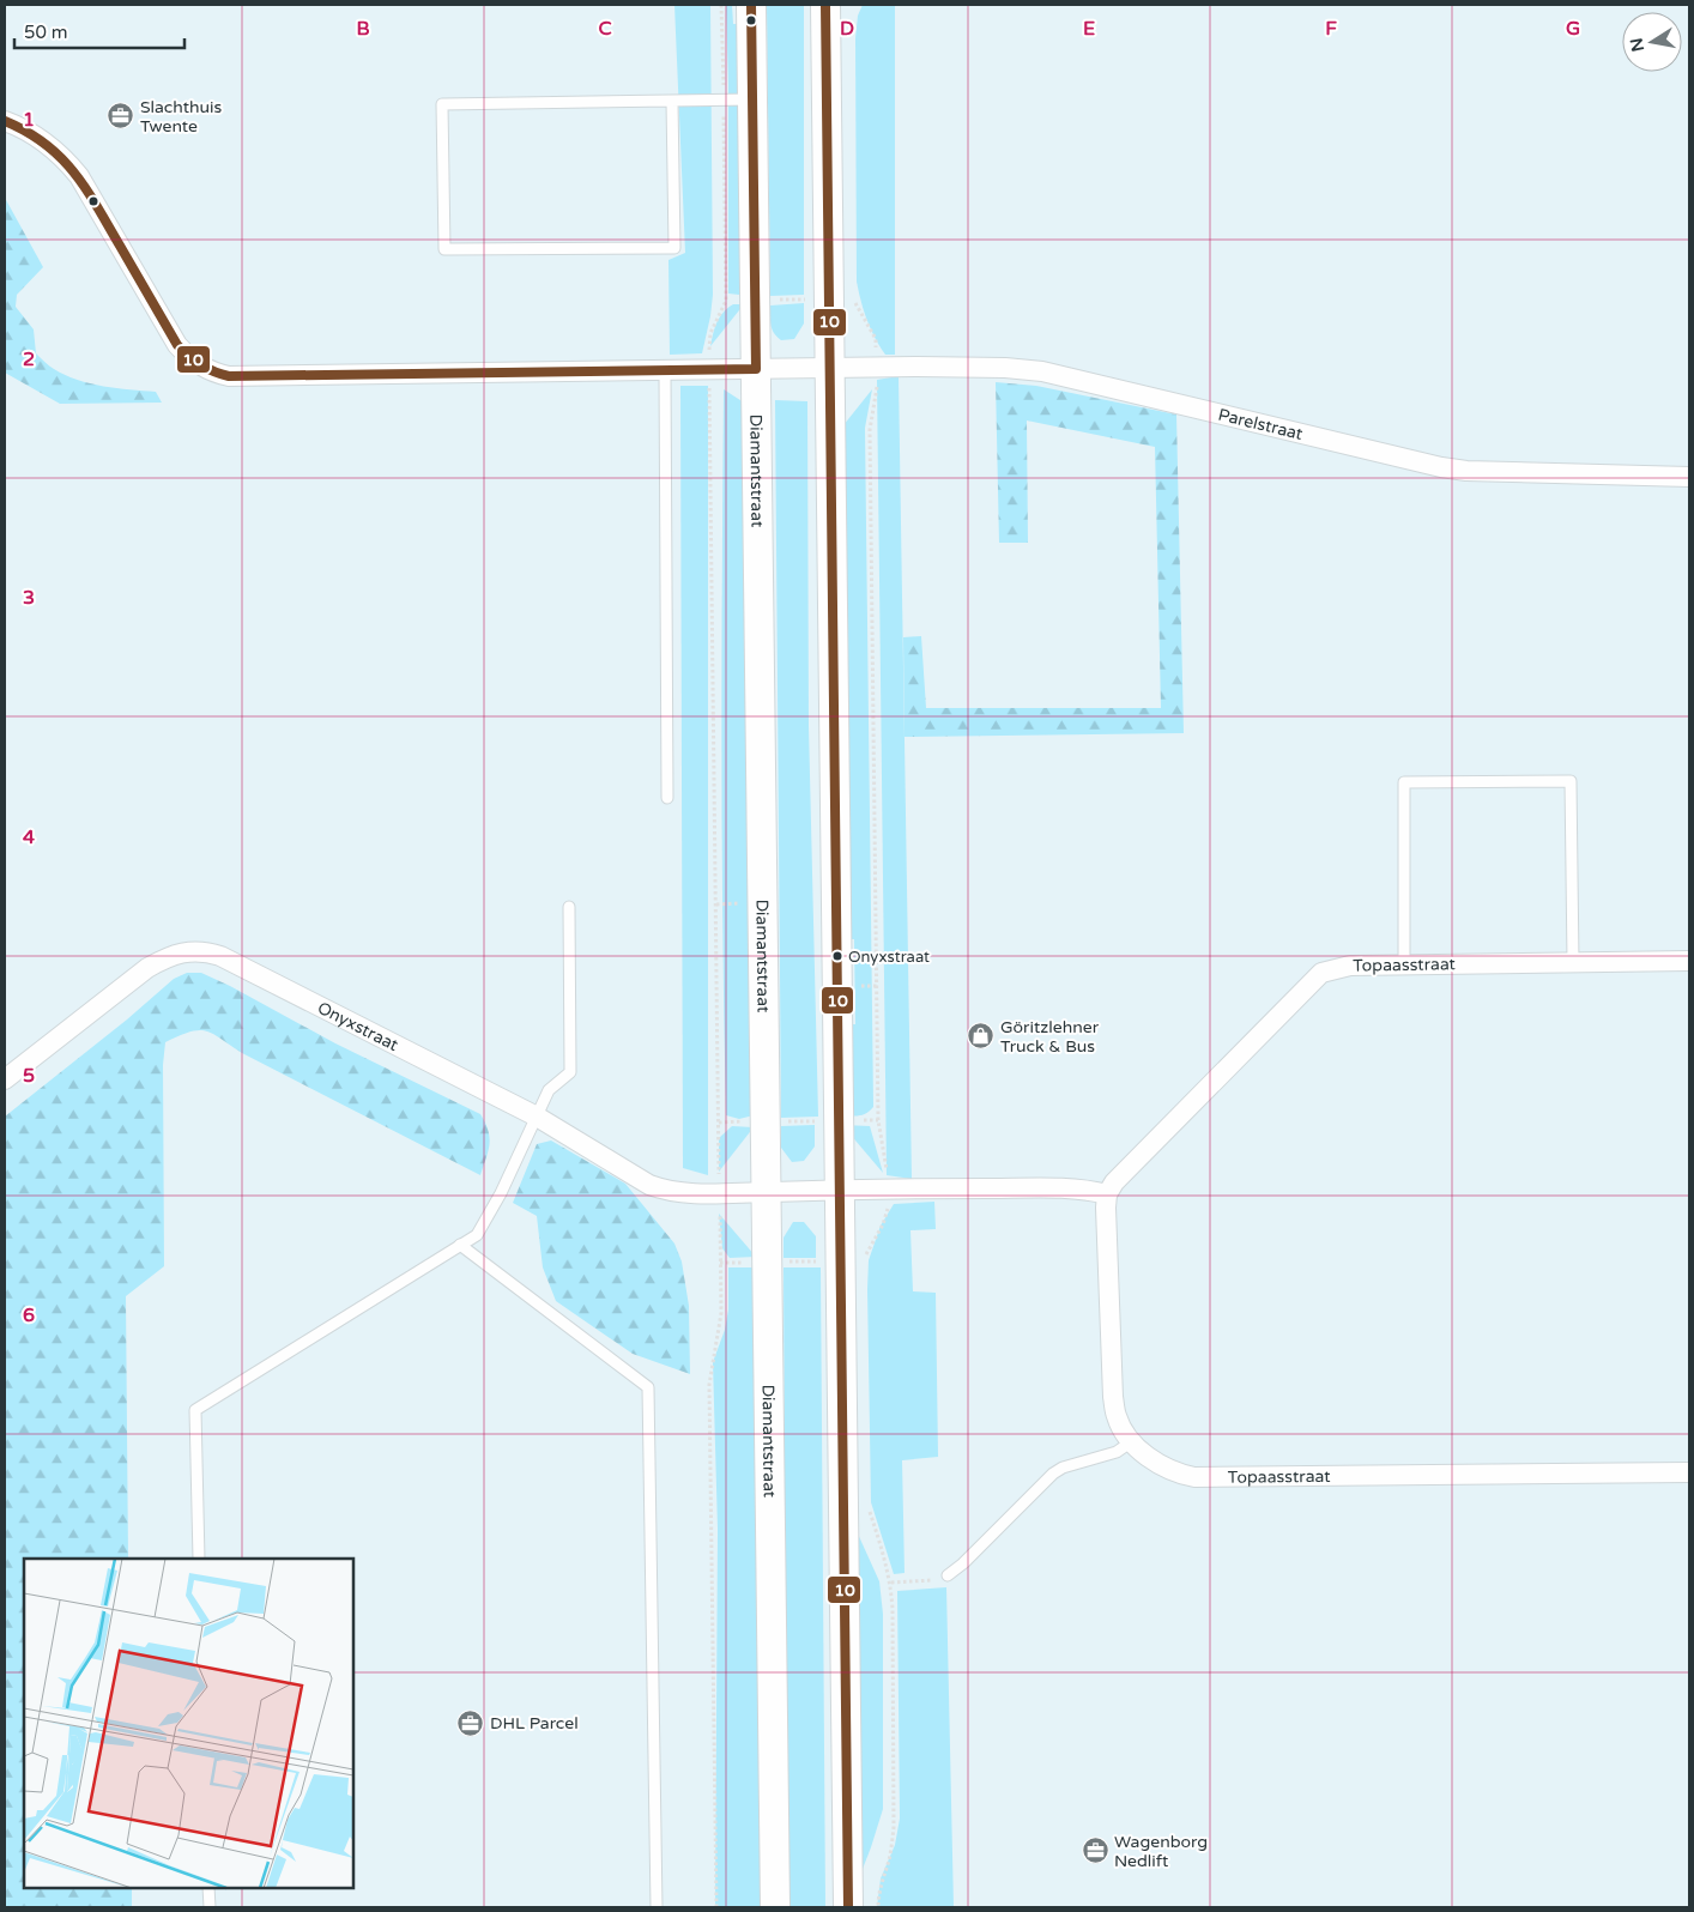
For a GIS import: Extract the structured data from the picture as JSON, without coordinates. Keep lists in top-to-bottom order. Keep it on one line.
{"streets":{"main road":["Diamantstraat"],"street":["Parelstraat","Topaasstraat","Onyxstraat"]},"crossings":[["Parelstraat","Diamantstraat"],["Diamantstraat","Onyxstraat"]],"places":{"office":["Slachthuis Twente","DHL Parcel","Wagenborg Nedlift"],"other":["Onyxstraat"],"shop":["Göritzlehner Truck & Bus"]},"lines":["transit line 10"],"scale_bar":"50 m","north":"left","grid":{"columns":["B","C","D","E","F","G"],"rows":["1","2","3","4","5","6"]}}
